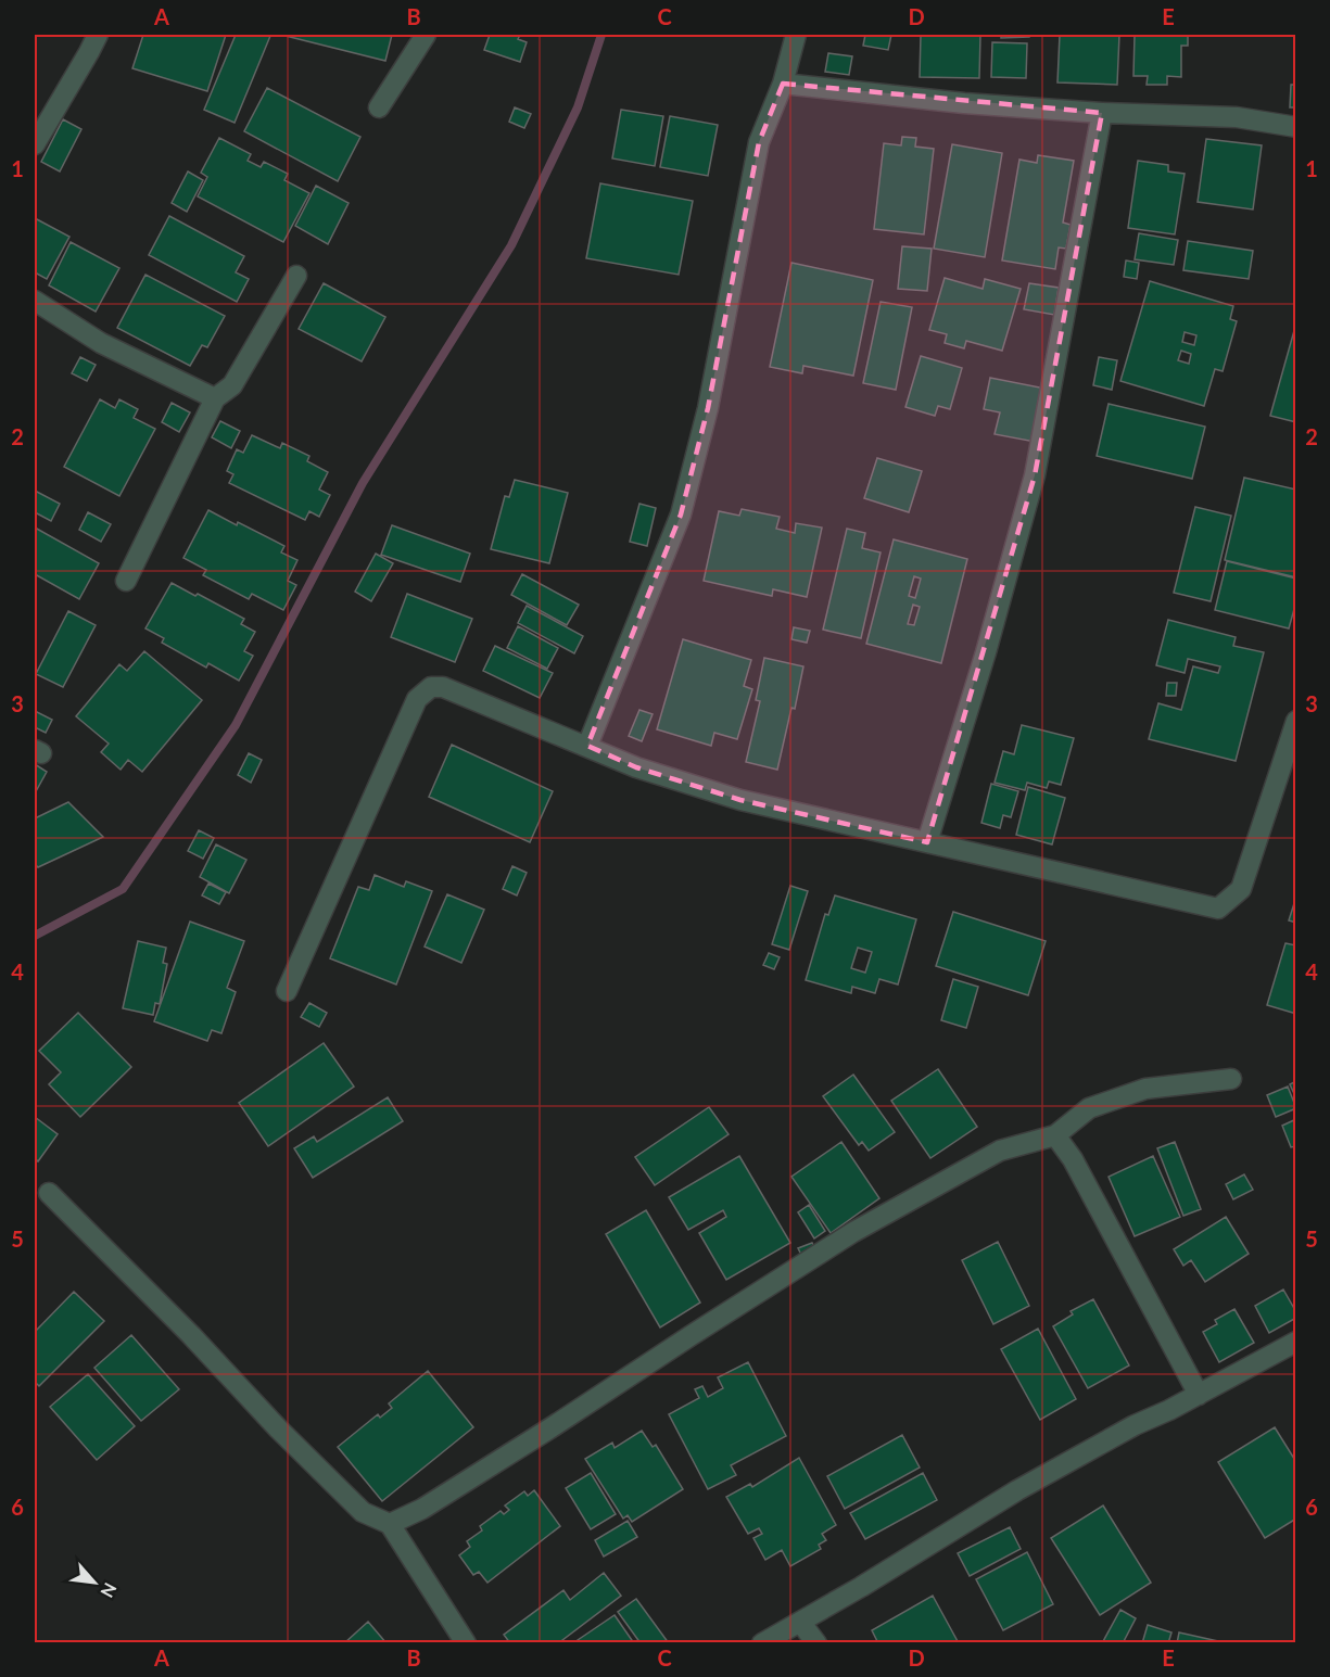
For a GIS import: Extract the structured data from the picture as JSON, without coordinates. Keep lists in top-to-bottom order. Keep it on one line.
{"north":"bottom right","grid":{"columns":["A","B","C","D","E"],"rows":["1","2","3","4","5","6"]}}
